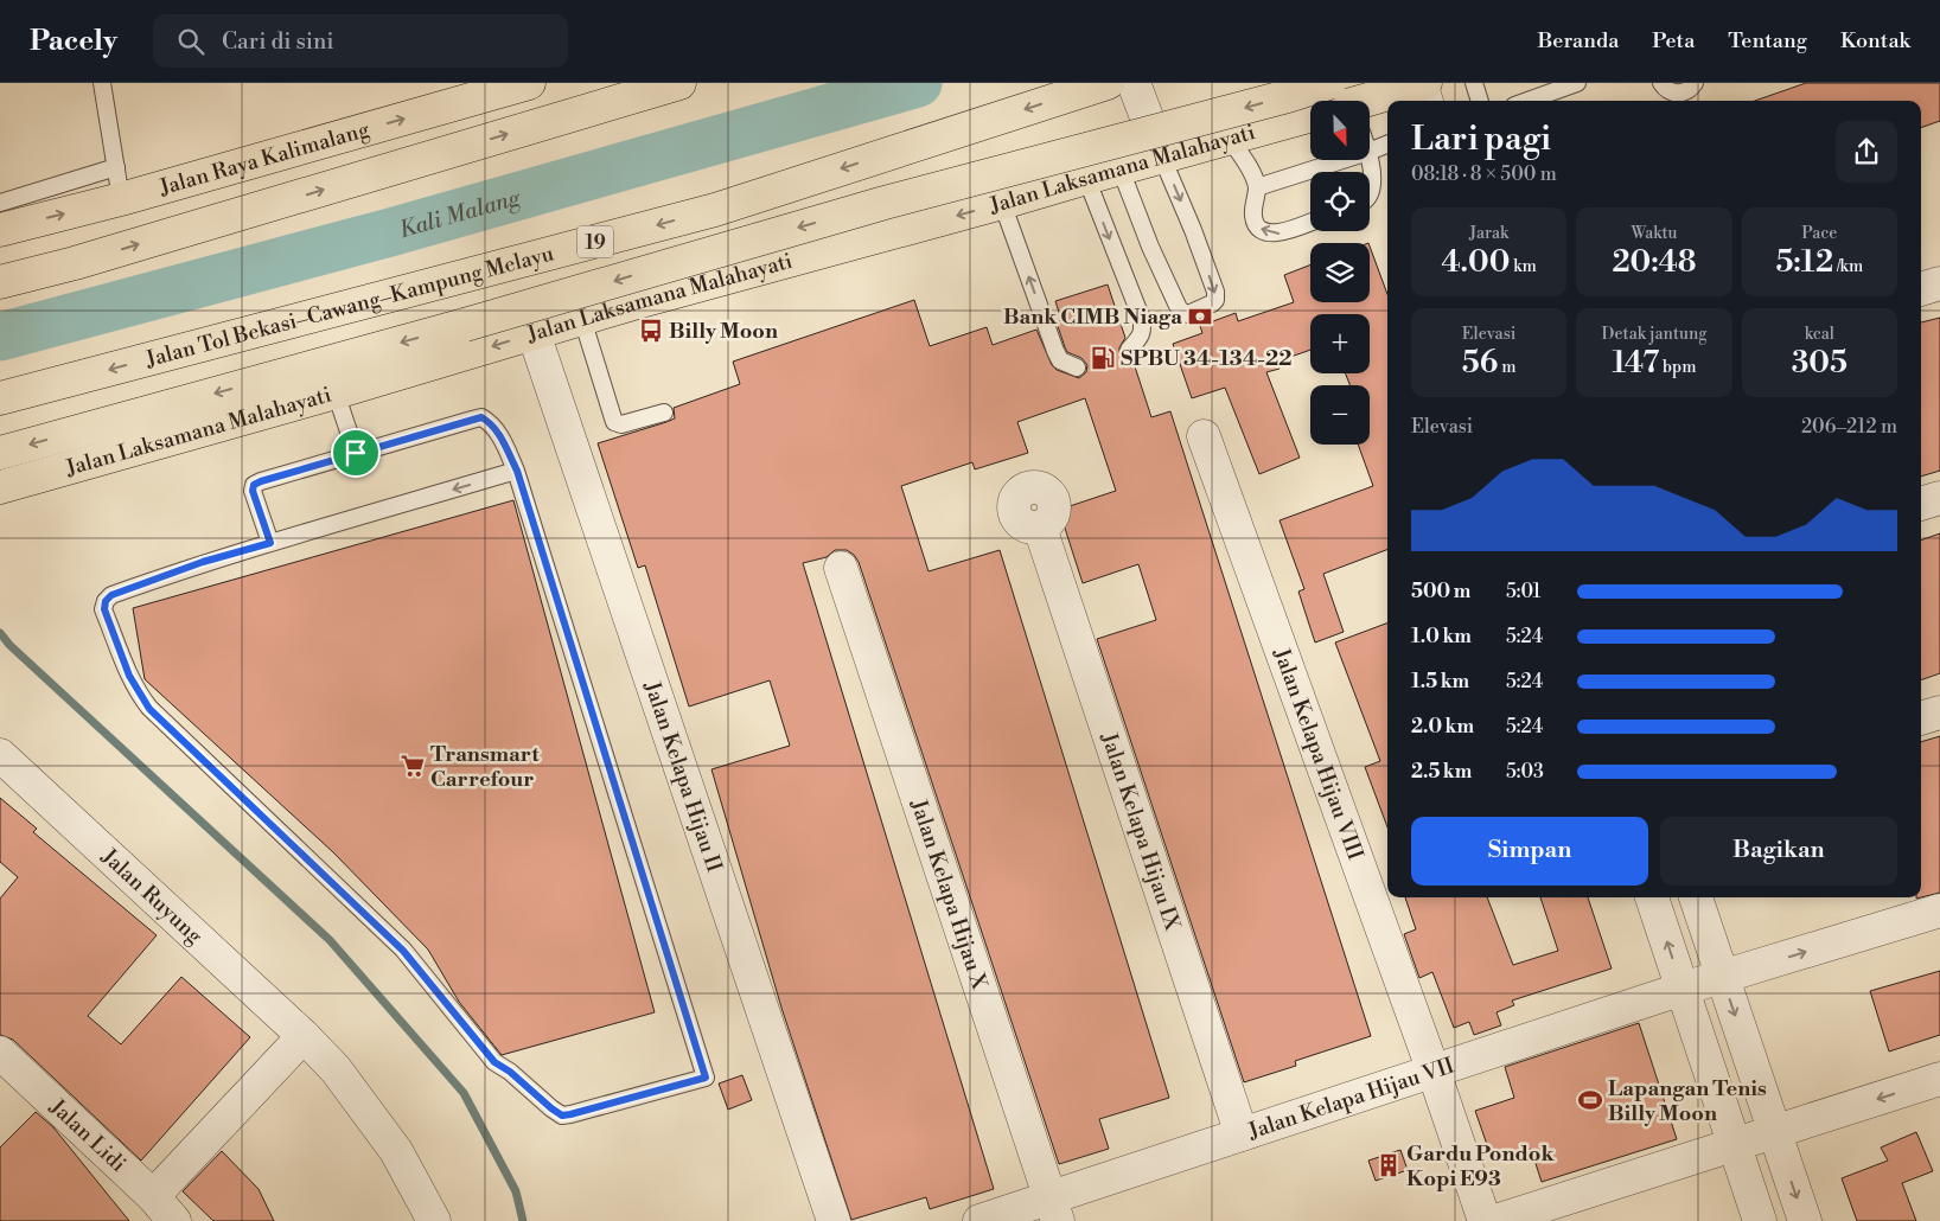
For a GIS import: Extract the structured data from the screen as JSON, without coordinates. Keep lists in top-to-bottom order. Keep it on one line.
{"streets":{"main road":["Jalan Raya Kalimalang","Jalan Laksamana Malahayati","19","Jalan Tol Bekasi–Cawang–Kampung Melayu"],"street":["Jalan Kelapa Hijau VIII","Jalan Kelapa Hijau II","Jalan Kelapa Hijau IX","Jalan Ruyung","Jalan Kelapa Hijau X","Jalan Kelapa Hijau VII","Jalan Lidi"]},"crossings":[["Jalan Laksamana Malahayati","Jalan Kelapa Hijau II"],["Jalan Kelapa Hijau VIII","Jalan Kelapa Hijau VII"],["Jalan Kelapa Hijau IX","Jalan Kelapa Hijau VII"],["Jalan Kelapa Hijau X","Jalan Kelapa Hijau VII"]],"water":["Kali Malang"],"places":{"bank":["Bank CIMB Niaga"],"bus stop":["Billy Moon"],"fuel station":["SPBU 34-134-22"],"supermarket":["Transmart Carrefour"],"sports":["Lapangan Tenis Billy Moon"],"building":["Gardu Pondok Kopi E93"]},"north":"bottom","page":{"header":"Pacely","search":"Cari di sini","nav":["Beranda","Peta","Tentang","Kontak"],"map_buttons":["+","−"],"heading":["Lari pagi","08:18 · 8 × 500 m"],"stats":[["Jarak","4.00 km"],["Waktu","20:48"],["Pace","5:12 /km"],["Elevasi","56 m"],["Detak jantung","147 bpm"],["kcal","305"]],"chart":["Elevasi","206–212 m"],"list":[{"name":"500 m","note":"5:01"},{"name":"1.0 km","note":"5:24"},{"name":"1.5 km","note":"5:24"},{"name":"2.0 km","note":"5:24"},{"name":"2.5 km","note":"5:03"}],"buttons":["Simpan","Bagikan"]}}
